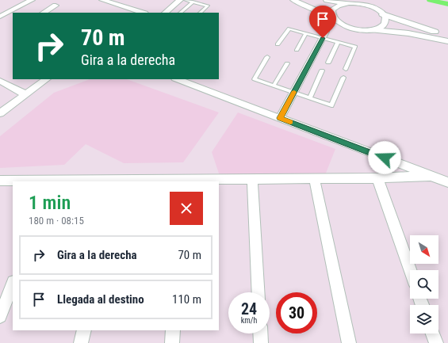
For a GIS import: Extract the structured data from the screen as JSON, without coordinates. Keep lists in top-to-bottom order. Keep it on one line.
{"north":"bottom right","page":{"turn":["70 m","Gira a la derecha"],"heading":["1 min","180 m · 08:15"],"list":[{"name":"Gira a la derecha","value":"70 m"},{"name":"Llegada al destino","value":"110 m"}],"speed":"24 km/h","limit":"30"}}
